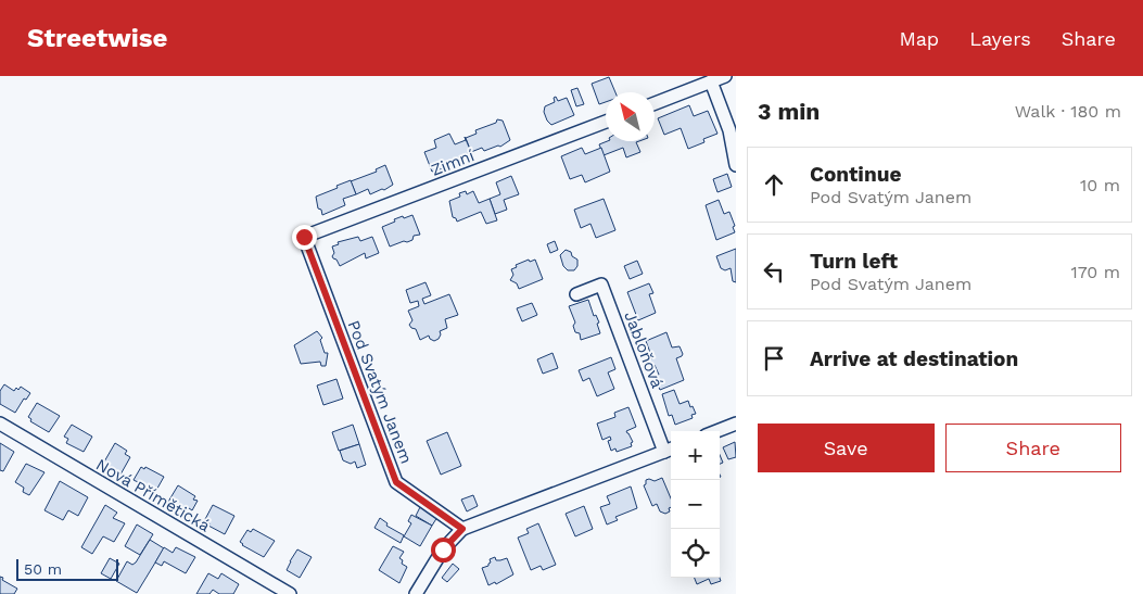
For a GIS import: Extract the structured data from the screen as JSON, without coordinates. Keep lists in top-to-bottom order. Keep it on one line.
{"streets":{"street":["Zimní","Jabloňová","Pod Svatým Janem","Nová Přímětická"]},"crossings":[["Zimní","Pod Svatým Janem"]],"scale_bar":"50 m","north":"top left","page":{"header":"Streetwise","nav":["Map","Layers","Share"],"heading":["3 min","Walk · 180 m"],"list":[["Continue","Pod Svatým Janem","10 m"],["Turn left","Pod Svatým Janem","170 m"],"Arrive at destination"],"buttons":["Save","Share"],"map_buttons":["+","−"],"scale":"50 m"}}
